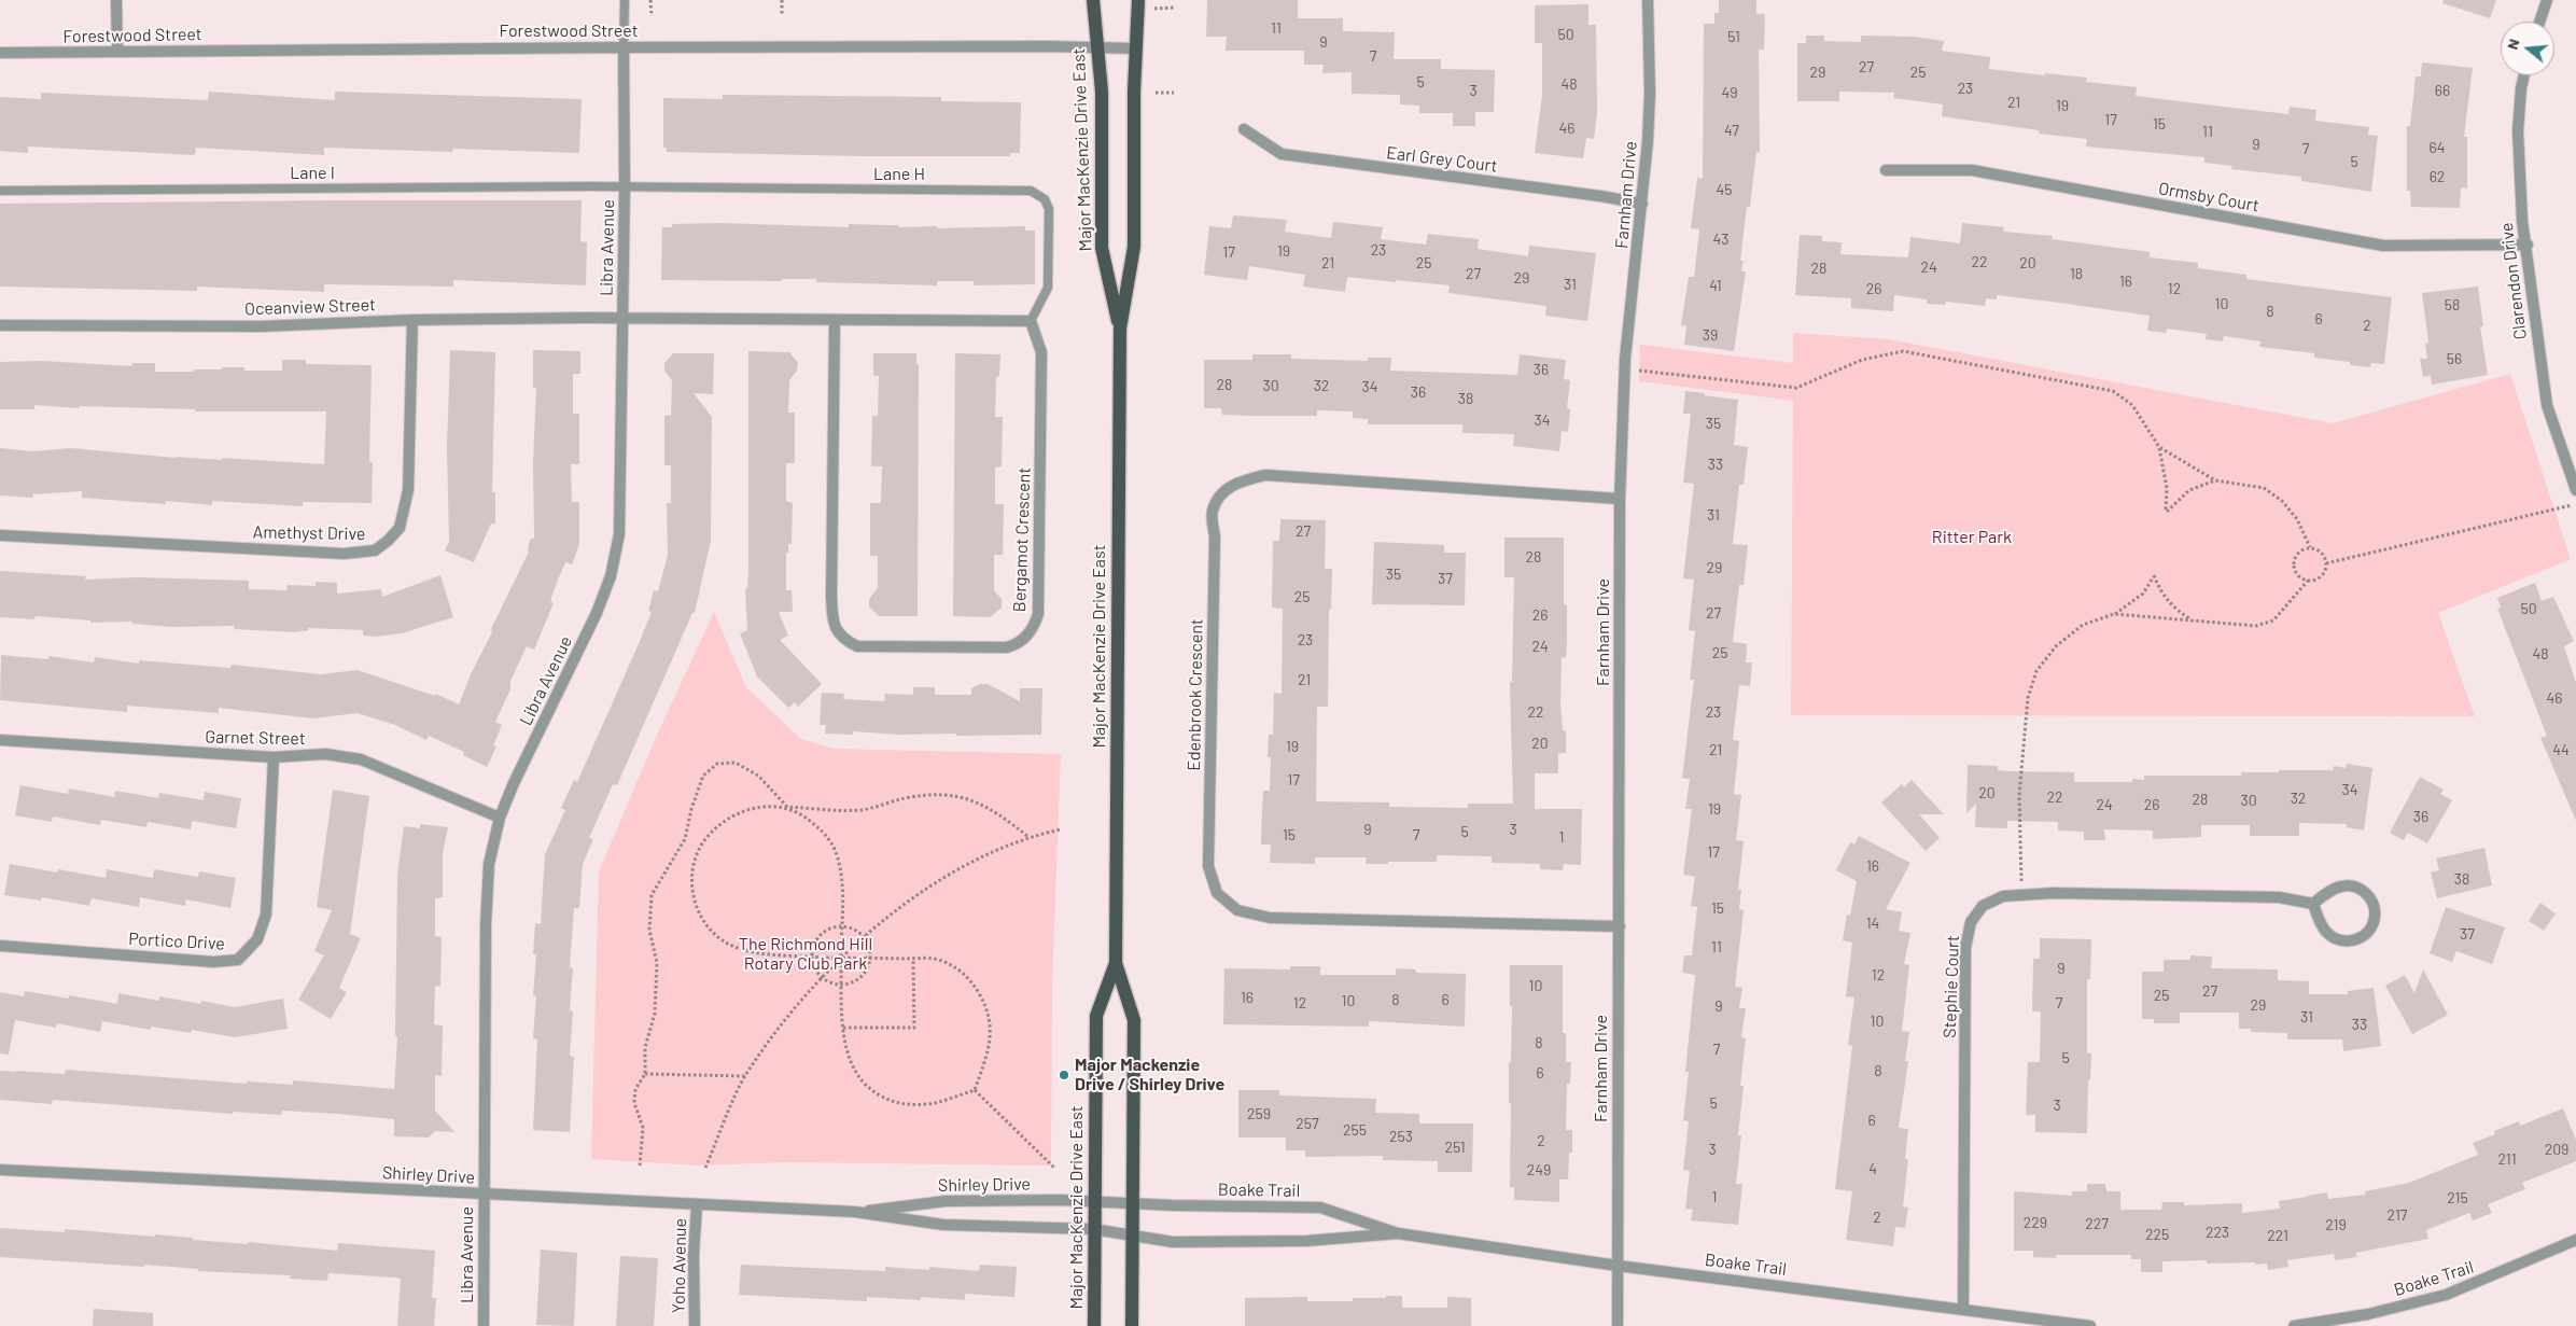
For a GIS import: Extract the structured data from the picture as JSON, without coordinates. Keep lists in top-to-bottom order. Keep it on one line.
{"streets":{"main road":["Major MacKenzie Drive East"],"street":["Forestwood Street","Earl Grey Court","Farnham Drive","Ormsby Court","Libra Avenue","Clarendon Drive","Oceanview Street","Amethyst Drive","Bergamot Crescent","Edenbrook Crescent","Garnet Street","Portico Drive","Stephie Court","Shirley Drive","Boake Trail","Yoho Avenue"],"lane":["Lane I","Lane H"]},"crossings":[["Forestwood Street","Major MacKenzie Drive East"],["Forestwood Street","Libra Avenue"],["Major MacKenzie Drive East","Shirley Drive"],["Major MacKenzie Drive East","Boake Trail"],["Earl Grey Court","Farnham Drive"],["Lane I","Lane H"],["Lane I","Libra Avenue"],["Lane H","Libra Avenue"],["Lane H","Bergamot Crescent"],["Farnham Drive","Edenbrook Crescent"],["Farnham Drive","Boake Trail"],["Ormsby Court","Clarendon Drive"],["Libra Avenue","Oceanview Street"],["Libra Avenue","Garnet Street"],["Libra Avenue","Shirley Drive"],["Oceanview Street","Amethyst Drive"],["Garnet Street","Portico Drive"],["Stephie Court","Boake Trail"],["Shirley Drive","Boake Trail"],["Shirley Drive","Yoho Avenue"]],"parks":["Ritter Park","The Richmond Hill Rotary Club Park"],"places":["Major Mackenzie Drive / Shirley Drive"],"house_numbers":["11","50","51","9","7","27","29","25","5","48","23","3","66","49","21","19","17","15","46","47","11","9","64","7","5","62","45","43","23","19","17","22","21","25","20","24","28","27","18","29","16","31","41","26","12","10","58","8","6","2","39","56","36","28","30","32","34","36","38","34","35","33","31","27","28","29","35","37","25","50","27","26","23","24","25","48","21","46","22","23","20","19","21","44","17","34","20","22","32","28","30","24","26","19","36","9","3","5","15","7","1","17","16","38","15","14","37","11","9","12","10","27","25","16","8","6","10","12","7","29","9","31","10","33","8","7","5","8","6","5","3","259","6","257","255","253","2","251","3","209","211","4","249","1","215","217","2","229","227","219","223","225","221"],"north":"left"}
